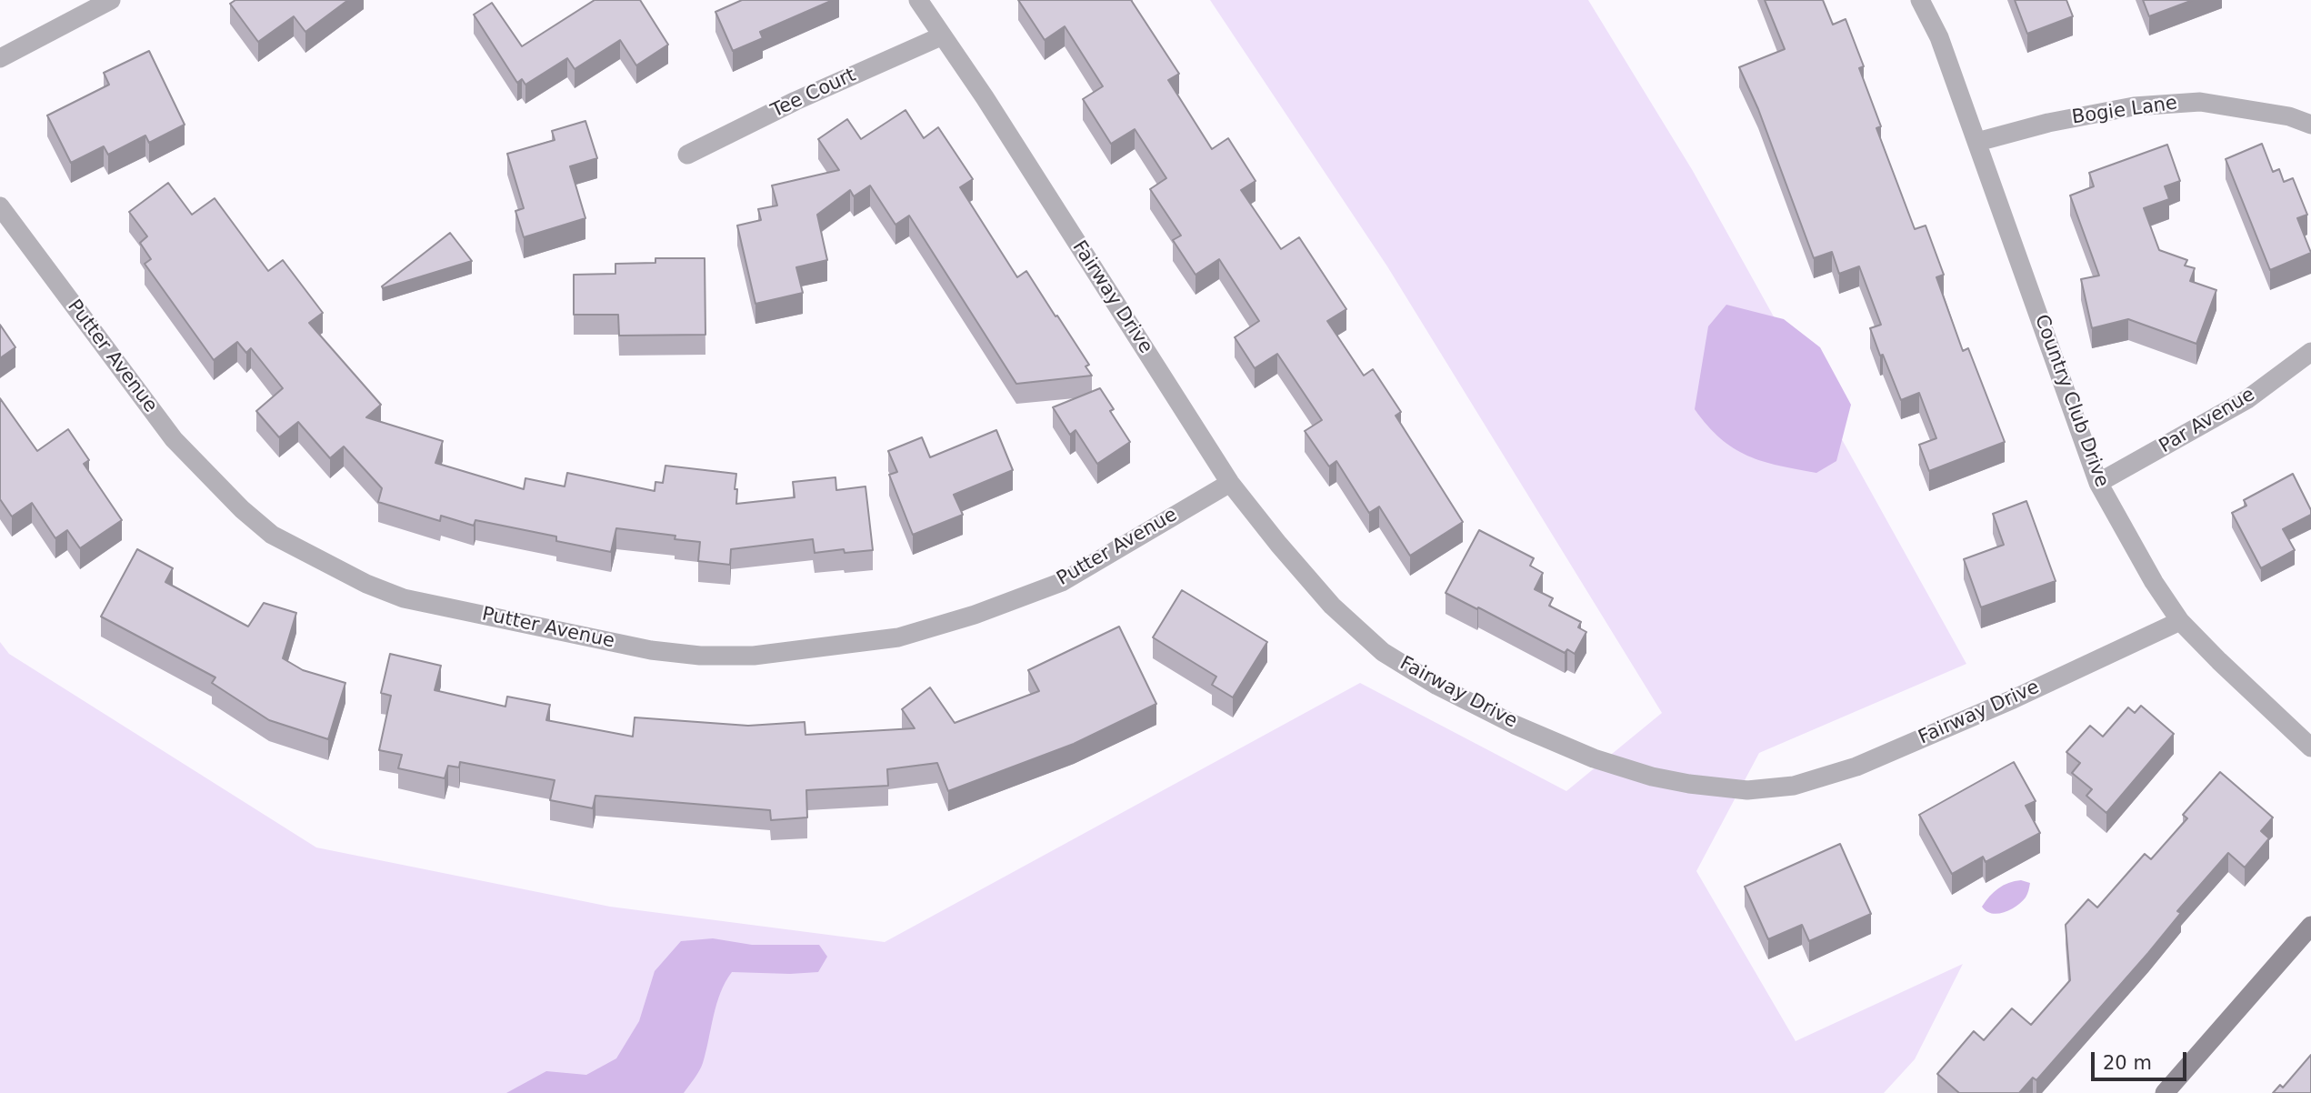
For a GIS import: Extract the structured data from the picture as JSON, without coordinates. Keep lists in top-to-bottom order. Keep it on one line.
{"streets":{"street":["Tee Court","Bogie Lane","Fairway Drive","Putter Avenue","Country Club Drive","Par Avenue"]},"crossings":[["Tee Court","Fairway Drive"],["Bogie Lane","Country Club Drive"],["Fairway Drive","Putter Avenue"],["Fairway Drive","Country Club Drive"],["Country Club Drive","Par Avenue"]],"scale_bar":"20 m"}
